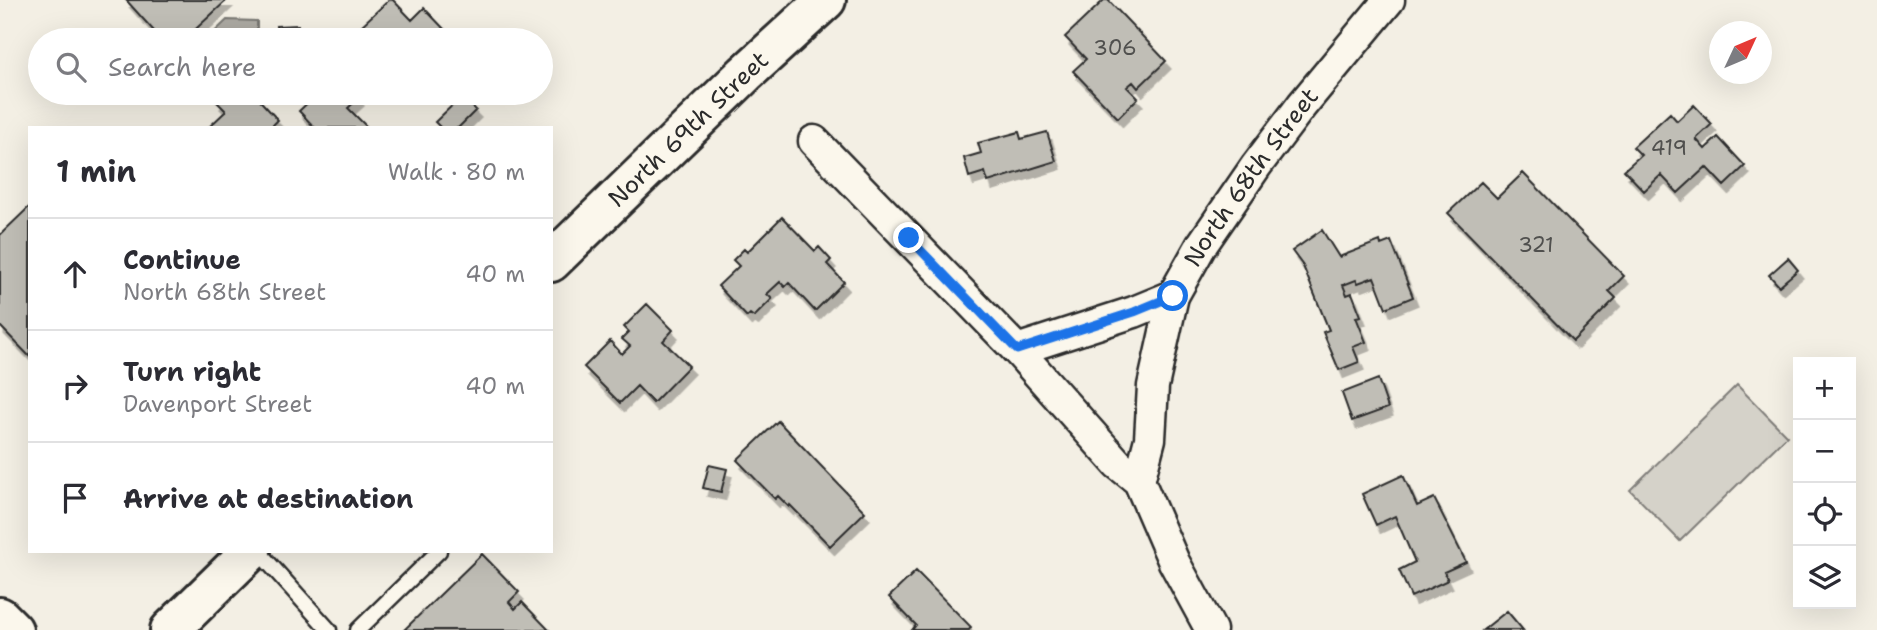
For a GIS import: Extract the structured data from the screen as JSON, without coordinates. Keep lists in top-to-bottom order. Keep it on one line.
{"streets":{"main road":["North 69th Street"],"street":["North 68th Street"]},"house_numbers":["306","419","321"],"north":"top right","page":{"search":"Search here","heading":["1 min","Walk · 80 m"],"list":[["Continue","North 68th Street","40 m"],["Turn right","Davenport Street","40 m"],"Arrive at destination"],"map_buttons":["+","−"]}}
